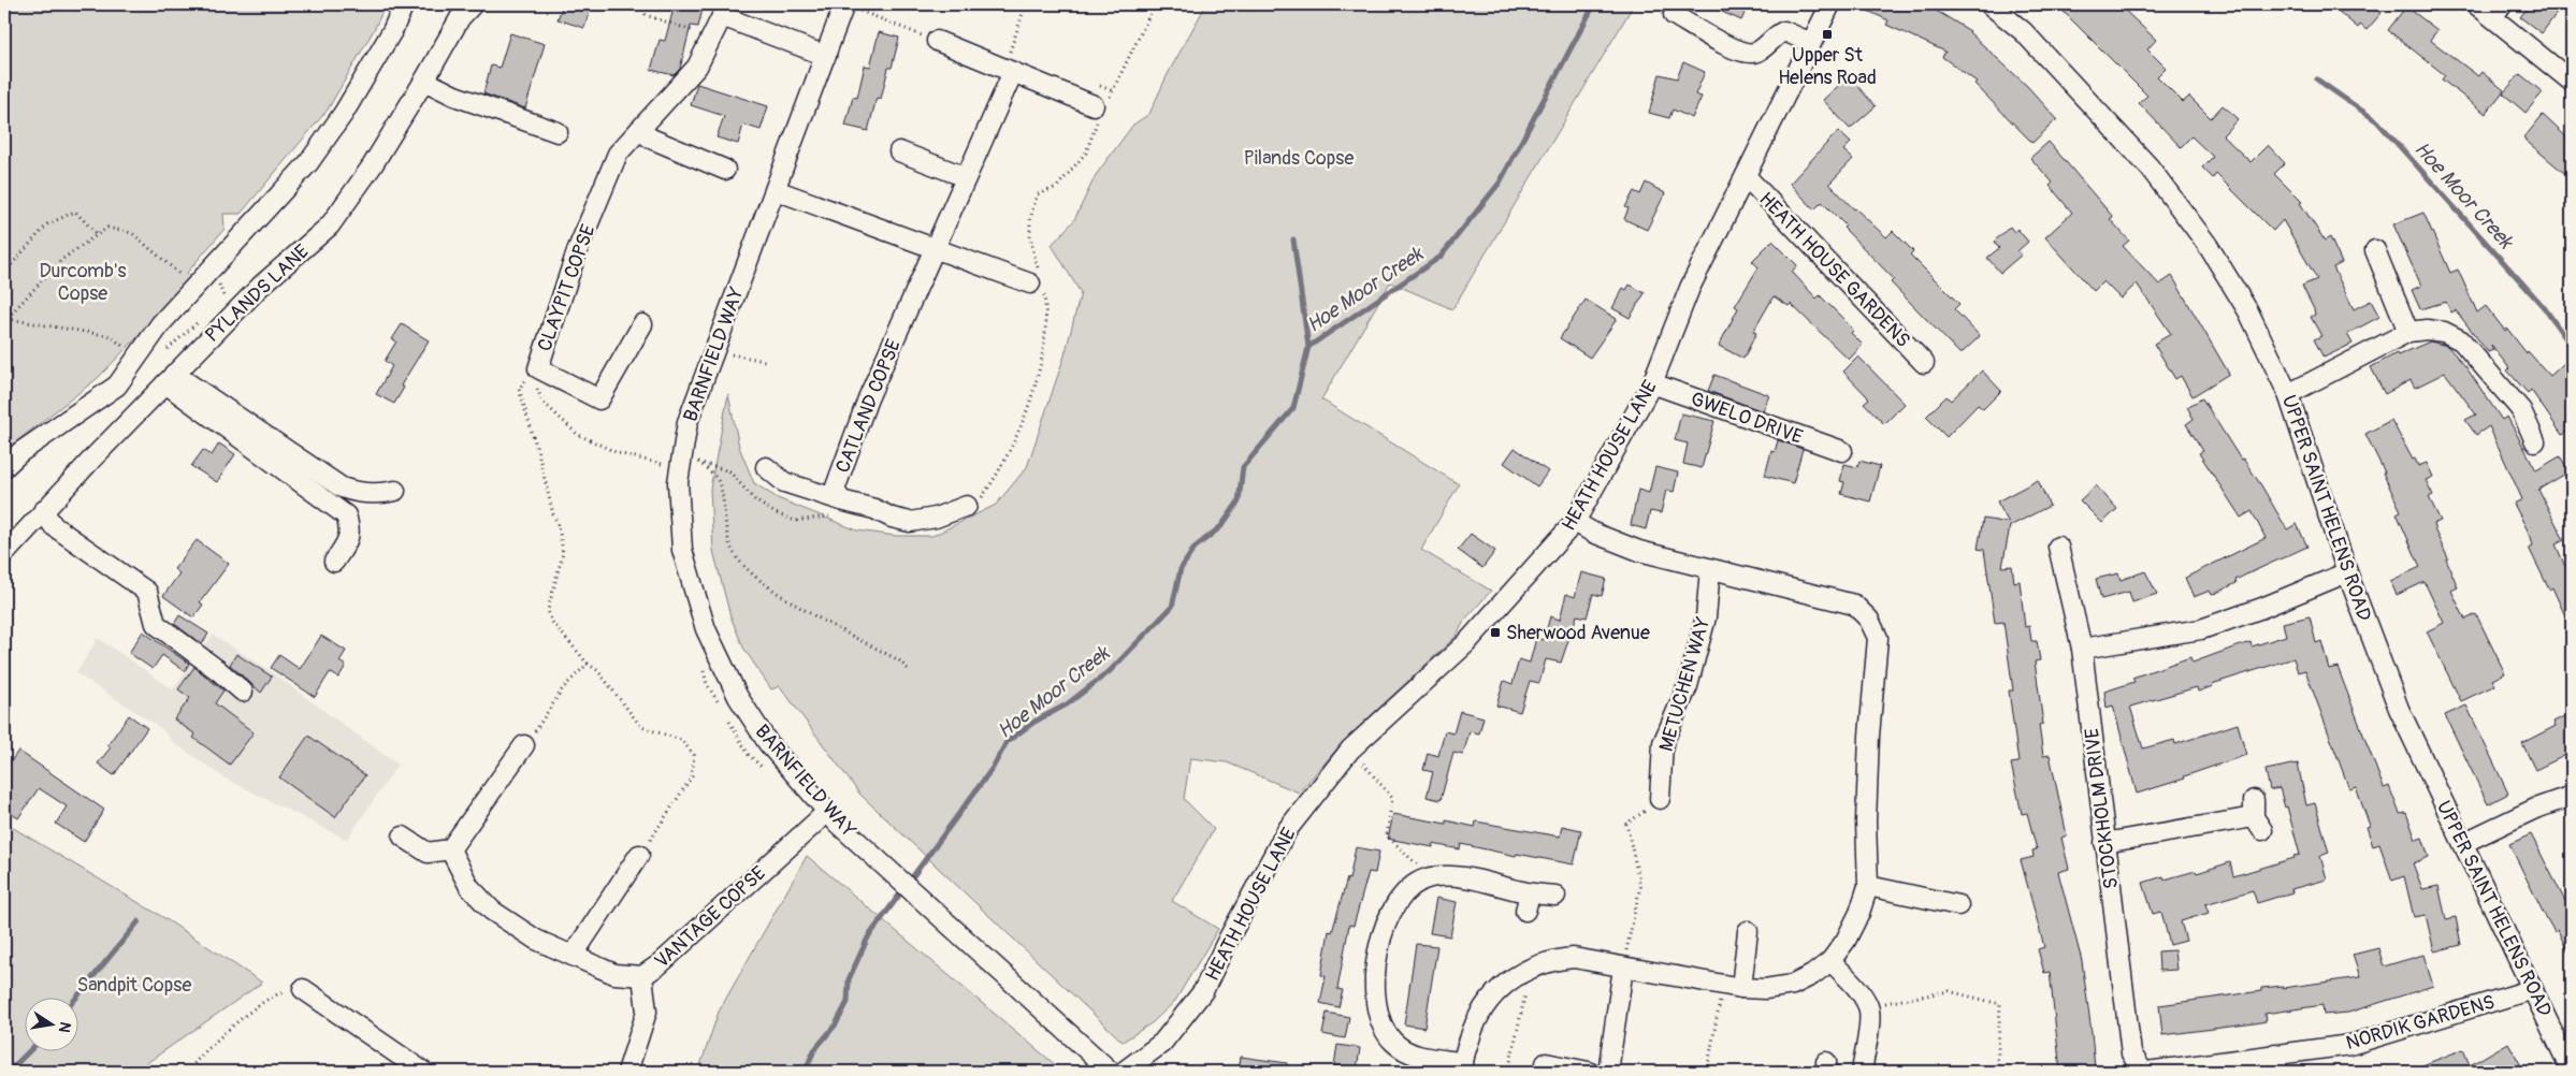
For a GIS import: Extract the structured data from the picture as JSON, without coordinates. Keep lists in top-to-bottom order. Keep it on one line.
{"streets":{"street":["HEATH HOUSE GARDENS","CLAYPIT COPSE","PYLANDS LANE","BARNFIELD WAY","CATLAND COPSE","GWELO DRIVE","HEATH HOUSE LANE","UPPER SAINT HELENS ROAD","METUCHEN WAY","STOCKHOLM DRIVE","VANTAGE COPSE","NORDIK GARDENS"]},"crossings":[["HEATH HOUSE GARDENS","HEATH HOUSE LANE"],["CLAYPIT COPSE","BARNFIELD WAY"],["BARNFIELD WAY","VANTAGE COPSE"],["GWELO DRIVE","HEATH HOUSE LANE"],["UPPER SAINT HELENS ROAD","NORDIK GARDENS"],["STOCKHOLM DRIVE","NORDIK GARDENS"]],"water":["Hoe Moor Creek"],"parks":["Pilands Copse","Durcomb's Copse","Sandpit Copse"],"places":{"transit":["Upper St Helens Road","Sherwood Avenue"]},"north":"right"}
